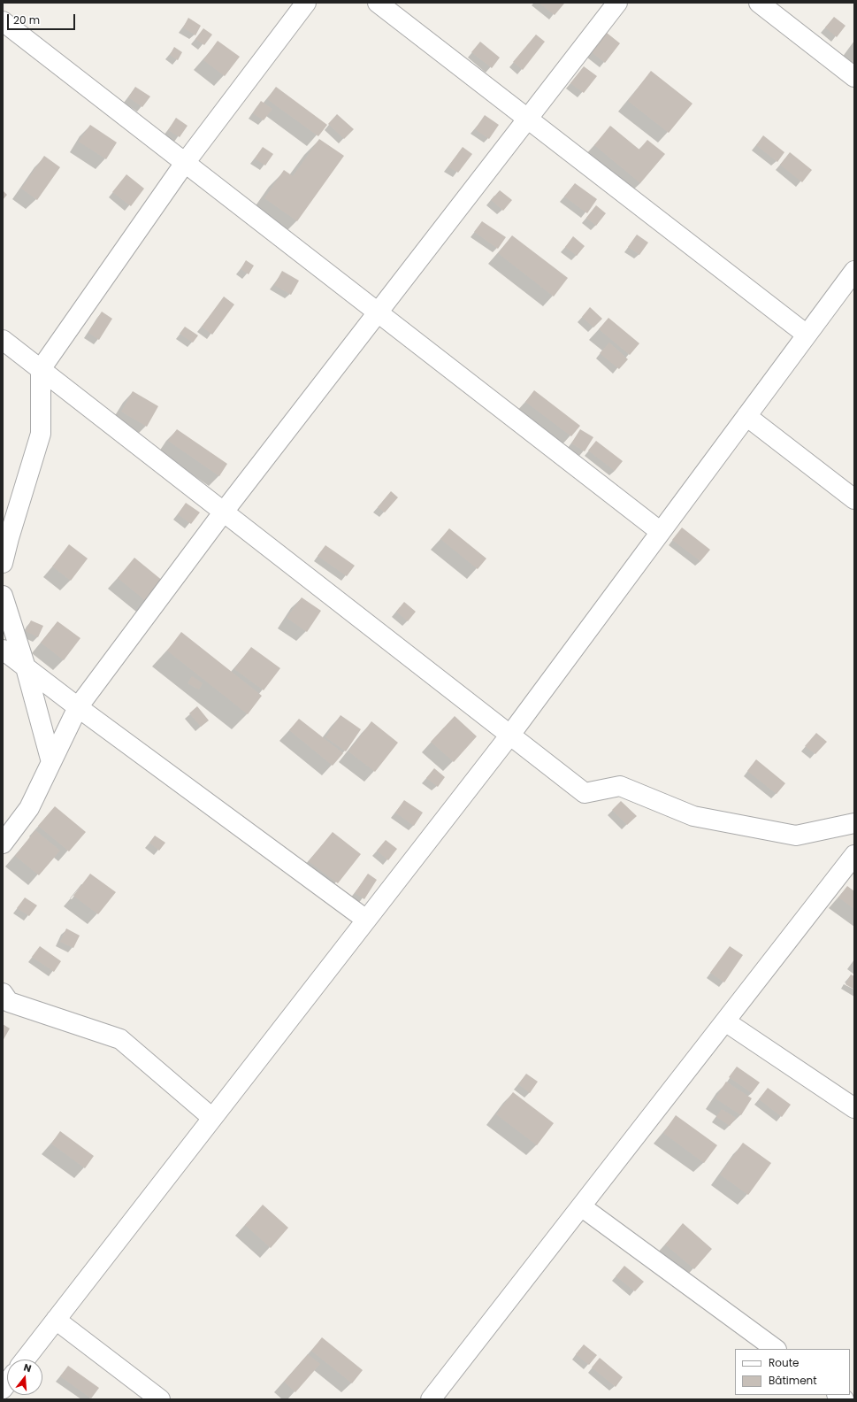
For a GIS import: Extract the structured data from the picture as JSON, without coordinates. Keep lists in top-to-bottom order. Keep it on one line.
{"legend":["Route","Bâtiment"],"scale_bar":"20 m","north":"top"}
